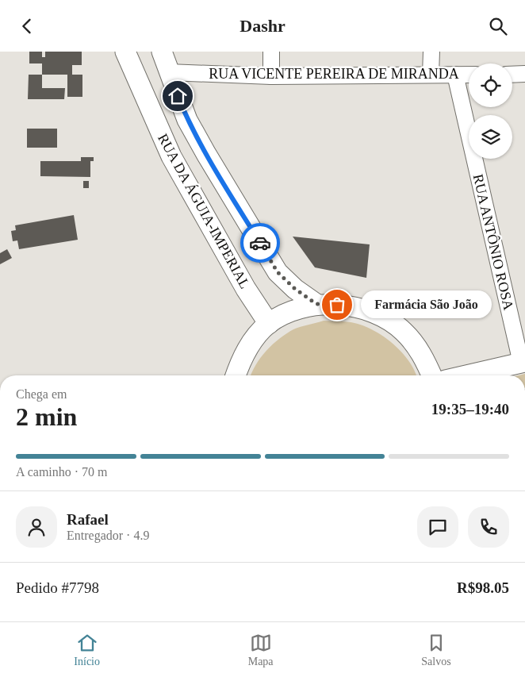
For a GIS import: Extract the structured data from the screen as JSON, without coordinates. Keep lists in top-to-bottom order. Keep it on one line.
{"streets":{"street":["RUA VICENTE PEREIRA DE MIRANDA","RUA DA ÁGUIA-IMPERIAL","RUA ANTÔNIO ROSA"]},"crossings":[["RUA VICENTE PEREIRA DE MIRANDA","RUA ANTÔNIO ROSA"]],"places":["Farmácia São João"],"page":{"header":"Dashr","bubble":"Farmácia São João","heading":["2 min","Chega em","19:35–19:40"],"panel":["Rafael","Entregador · 4.9","Pedido #7798","R$98.05"],"bar":"A caminho · 70 m","tabs":["Início","Mapa","Salvos"]}}
